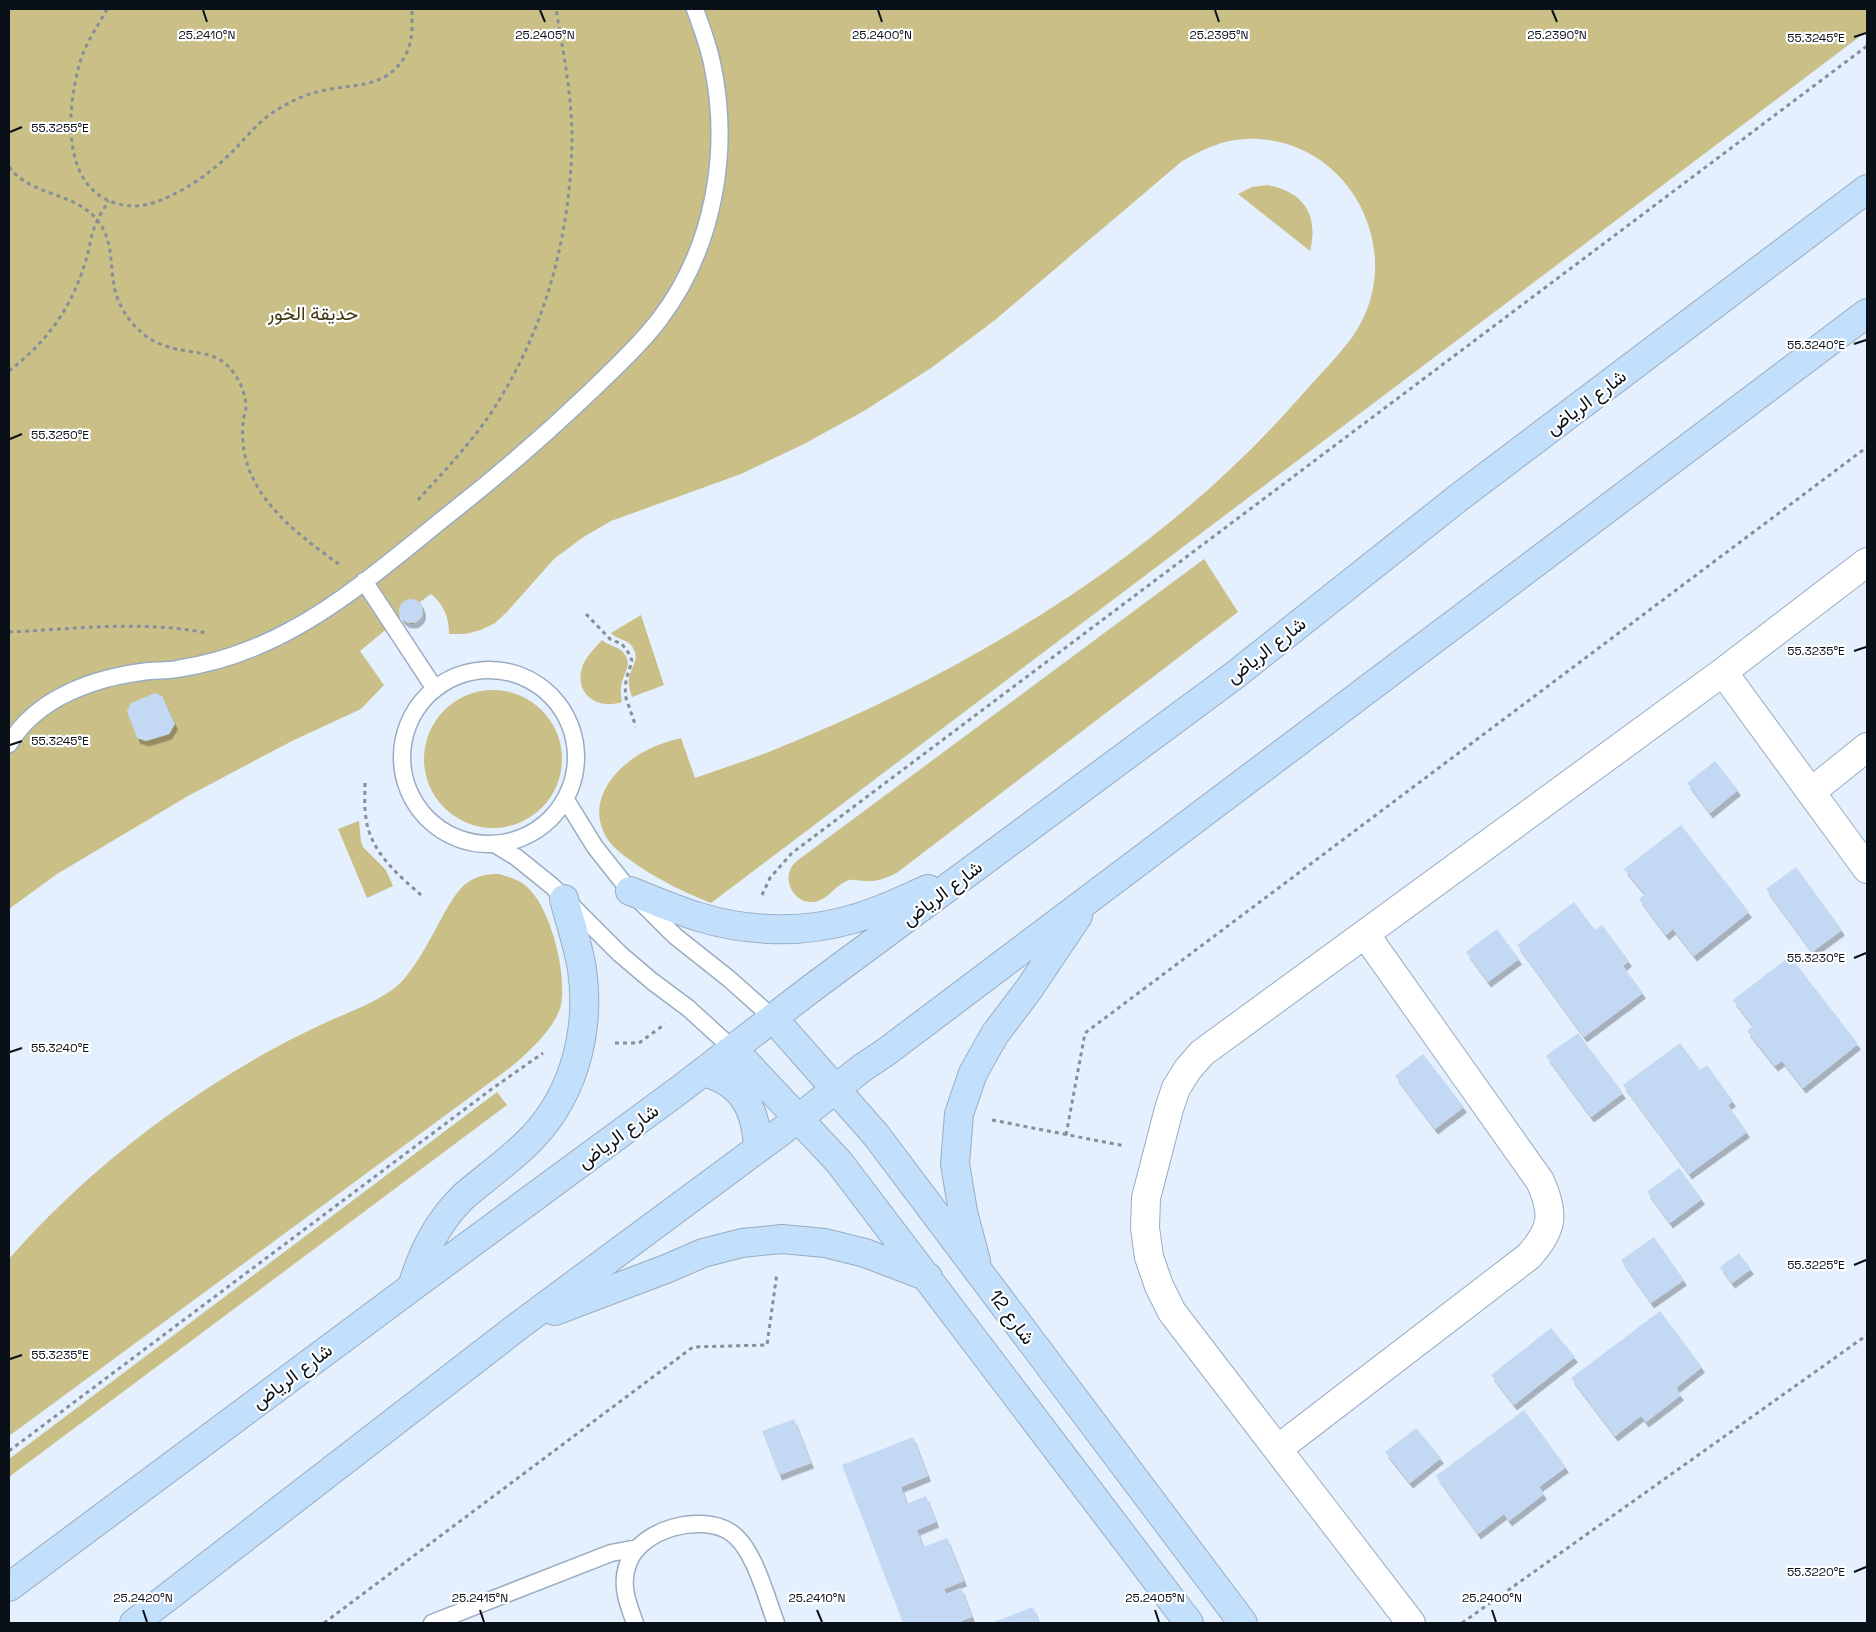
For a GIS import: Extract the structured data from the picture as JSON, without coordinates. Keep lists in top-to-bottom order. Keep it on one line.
{"streets":{"main road":["شارع الرياض","شارع 12"]},"crossings":[["شارع الرياض","شارع 12"]],"parks":["حديقة الخور"],"coordinates":["25.2410°N","25.2405°N","25.2400°N","25.2395°N","25.2390°N","55.3245°E","55.3255°E","55.3240°E","55.3250°E","55.3235°E","55.3230°E","55.3225°E","55.3220°E","25.2420°N","25.2415°N"]}
